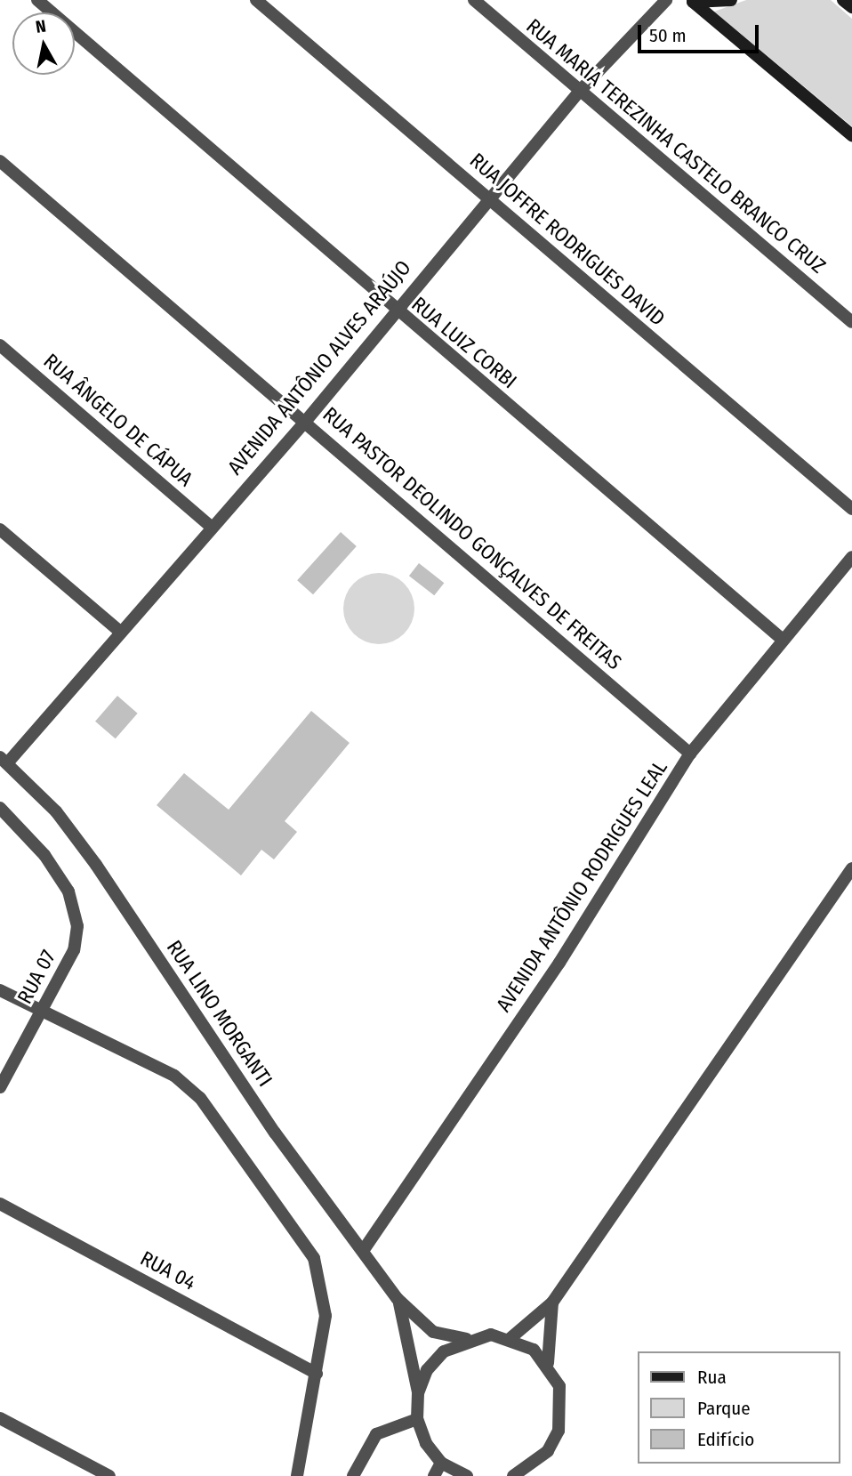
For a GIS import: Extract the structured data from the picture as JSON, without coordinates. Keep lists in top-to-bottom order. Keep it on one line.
{"streets":{"street":["RUA MARIA TEREZINHA CASTELO BRANCO CRUZ","RUA JOFFRE RODRIGUES DAVID","RUA LUIZ CORBI","AVENIDA ANTÔNIO ALVES ARAÚJO","RUA ÂNGELO DE CÁPUA","RUA PASTOR DEOLINDO GONÇALVES DE FREITAS","AVENIDA ANTÔNIO RODRIGUES LEAL","RUA 07","RUA LINO MORGANTI","RUA 04"]},"crossings":[["RUA MARIA TEREZINHA CASTELO BRANCO CRUZ","AVENIDA ANTÔNIO ALVES ARAÚJO"],["RUA JOFFRE RODRIGUES DAVID","AVENIDA ANTÔNIO ALVES ARAÚJO"],["RUA LUIZ CORBI","AVENIDA ANTÔNIO ALVES ARAÚJO"],["RUA LUIZ CORBI","AVENIDA ANTÔNIO RODRIGUES LEAL"],["AVENIDA ANTÔNIO ALVES ARAÚJO","RUA ÂNGELO DE CÁPUA"],["AVENIDA ANTÔNIO ALVES ARAÚJO","RUA PASTOR DEOLINDO GONÇALVES DE FREITAS"],["AVENIDA ANTÔNIO ALVES ARAÚJO","RUA LINO MORGANTI"],["RUA PASTOR DEOLINDO GONÇALVES DE FREITAS","AVENIDA ANTÔNIO RODRIGUES LEAL"],["AVENIDA ANTÔNIO RODRIGUES LEAL","RUA LINO MORGANTI"]],"legend":["Rua","Parque","Edifício"],"scale_bar":"50 m","north":"top"}
